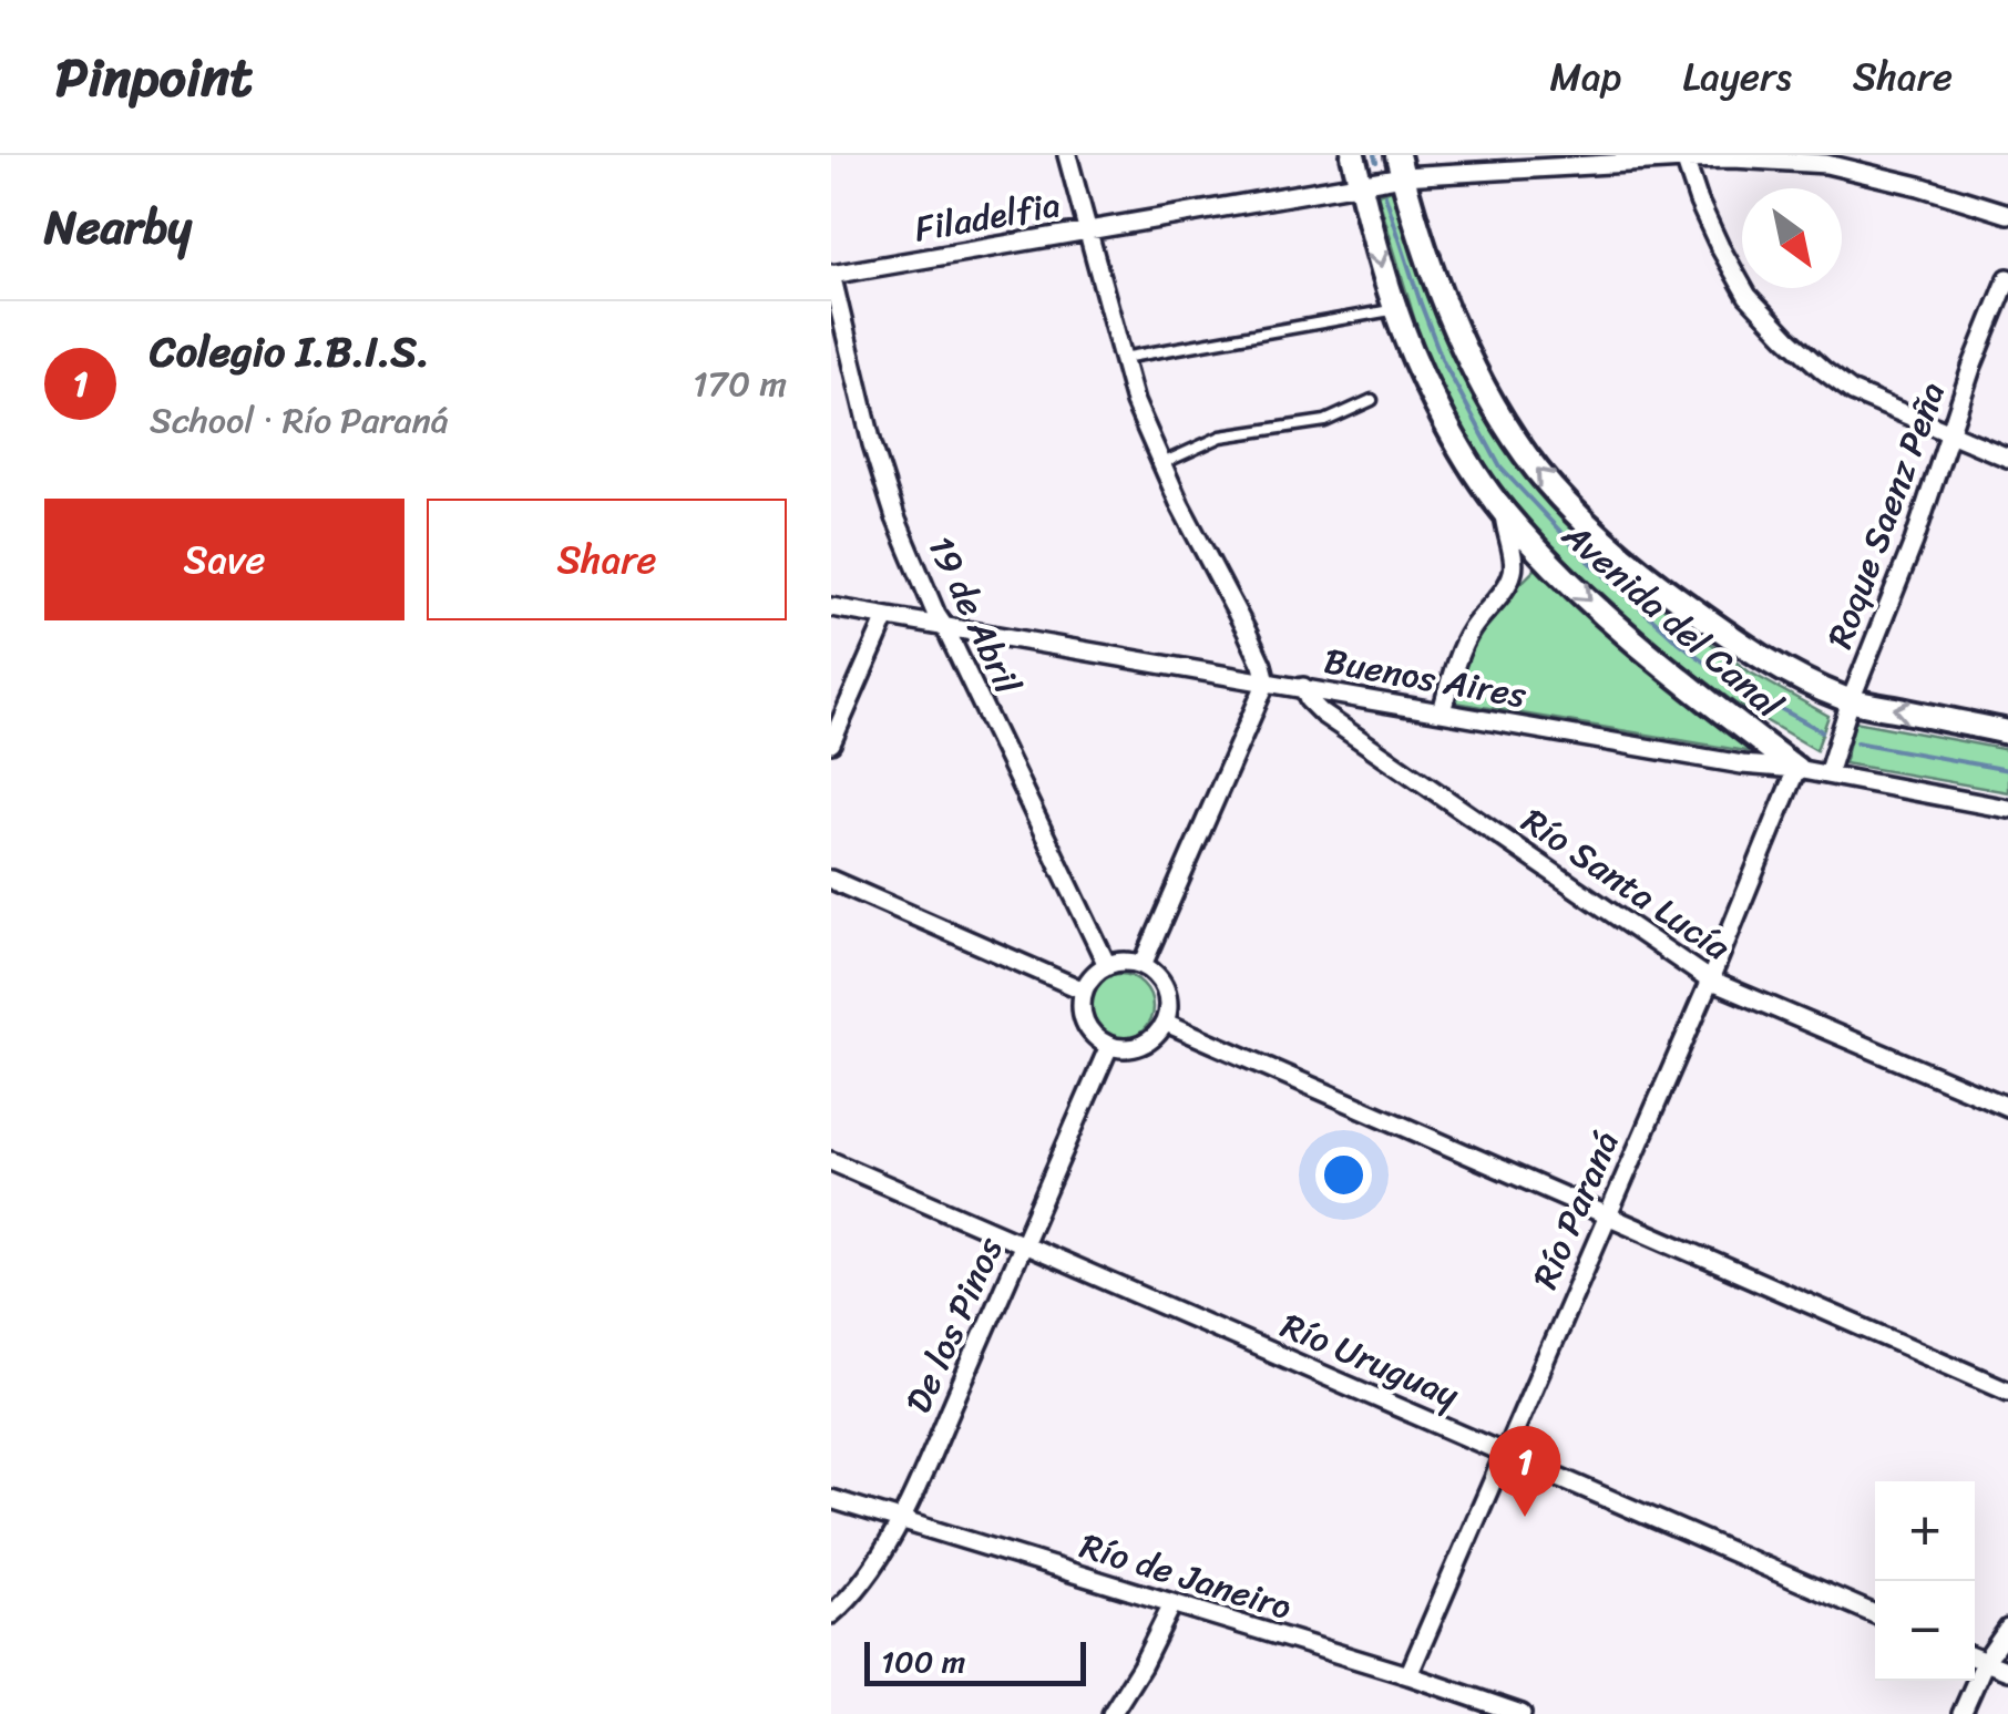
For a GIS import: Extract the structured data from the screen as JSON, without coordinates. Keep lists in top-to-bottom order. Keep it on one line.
{"streets":{"street":["Filadelfia","Roque Saenz Peña","19 de Abril","Avenida del Canal","Buenos Aires","Río Santa Lucía","Río Paraná","De los Pinos","Río Uruguay","Río de Janeiro"]},"crossings":[["Filadelfia","19 de Abril"],["Filadelfia","Avenida del Canal"],["Roque Saenz Peña","Avenida del Canal"],["Roque Saenz Peña","Buenos Aires"],["19 de Abril","Buenos Aires"],["19 de Abril","De los Pinos"],["Avenida del Canal","Buenos Aires"],["Avenida del Canal","Río Paraná"],["Buenos Aires","Río Santa Lucía"],["Buenos Aires","Río Paraná"],["Río Santa Lucía","Río Paraná"],["Río Paraná","Río Uruguay"],["Río Paraná","Río de Janeiro"],["De los Pinos","Río Uruguay"],["De los Pinos","Río de Janeiro"]],"scale_bar":"100 m","north":"bottom right","page":{"header":"Pinpoint","nav":["Map","Layers","Share"],"heading":"Nearby","list":[{"mark":"1","name":"Colegio I.B.I.S.","note":"School · Río Paraná","value":"170 m"}],"buttons":["Save","Share"],"pins":"1","map_buttons":["+","−"],"scale":"100 m"}}
